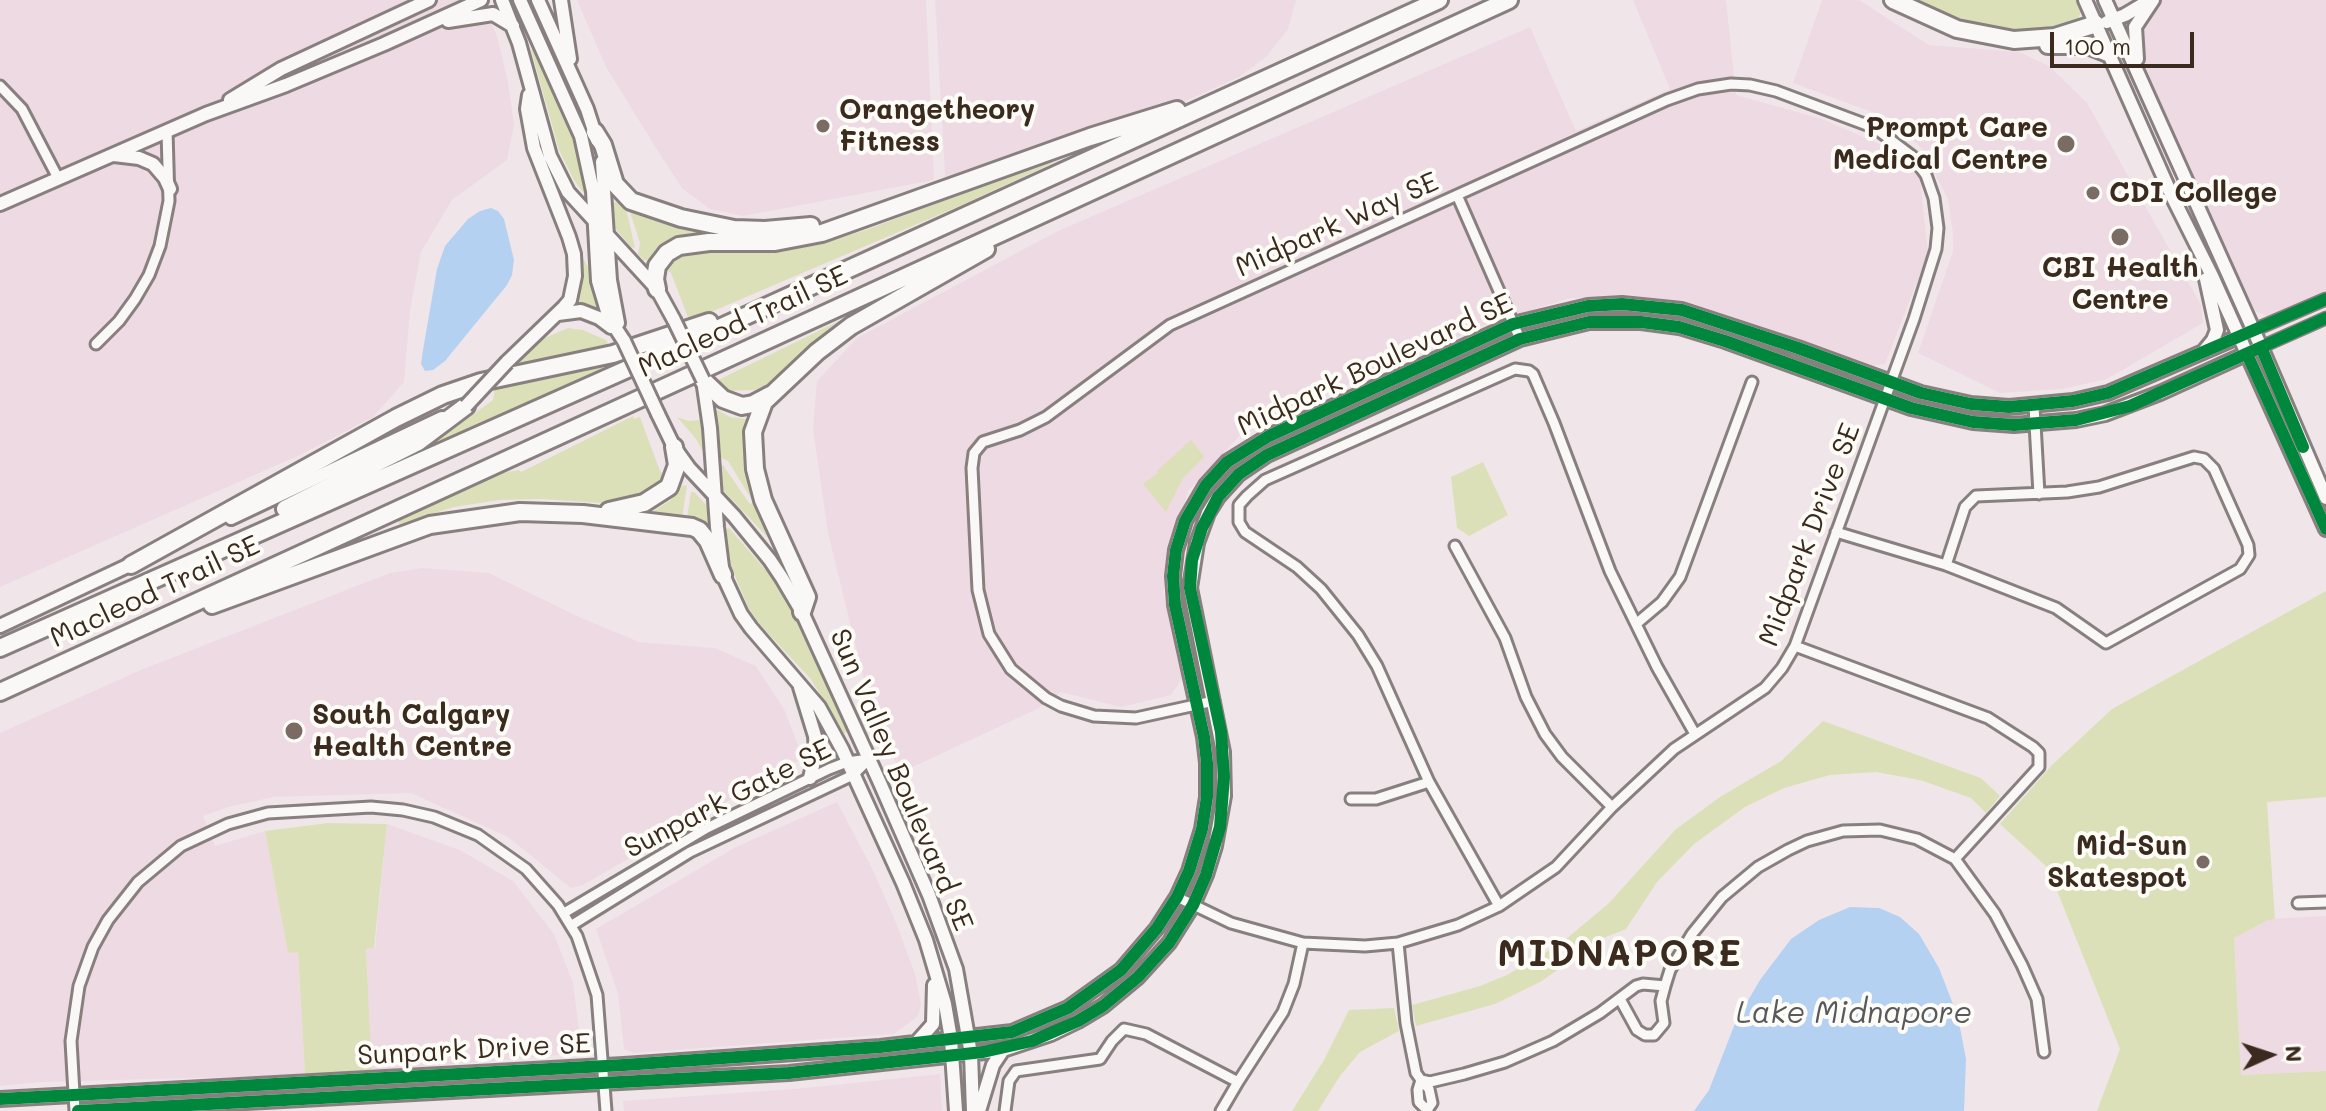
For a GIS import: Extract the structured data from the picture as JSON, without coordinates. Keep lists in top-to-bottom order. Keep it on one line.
{"streets":{"highway":["Macleod Trail SE"],"street":["Midpark Way SE","Midpark Boulevard SE","Midpark Drive SE","Sun Valley Boulevard SE","Sunpark Gate SE","Sunpark Drive SE"]},"crossings":[["Midpark Way SE","Midpark Boulevard SE"],["Midpark Way SE","Midpark Drive SE"],["Midpark Boulevard SE","Midpark Drive SE"],["Midpark Boulevard SE","Sun Valley Boulevard SE"],["Midpark Boulevard SE","Sunpark Drive SE"],["Sun Valley Boulevard SE","Sunpark Gate SE"],["Sun Valley Boulevard SE","Sunpark Drive SE"]],"districts":["MIDNAPORE"],"water":["Lake Midnapore"],"places":["Orangetheory Fitness","Prompt Care Medical Centre","CDI College","CBI Health Centre","South Calgary Health Centre","Mid-Sun Skatespot"],"scale_bar":"100 m","north":"right"}
